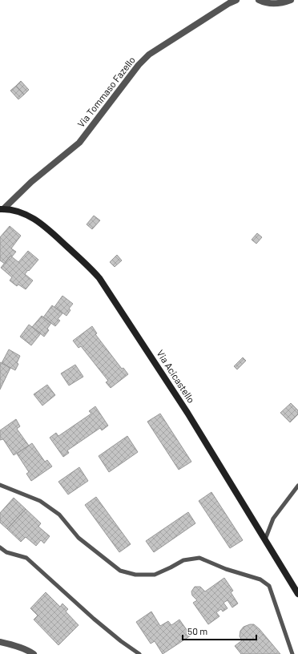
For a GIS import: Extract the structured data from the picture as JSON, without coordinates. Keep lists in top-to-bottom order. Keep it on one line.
{"streets":{"main road":["Via Acicastello"],"street":["Via Tommaso Fazello"]},"crossings":[["Via Tommaso Fazello","Via Acicastello"]],"scale_bar":"50 m"}
